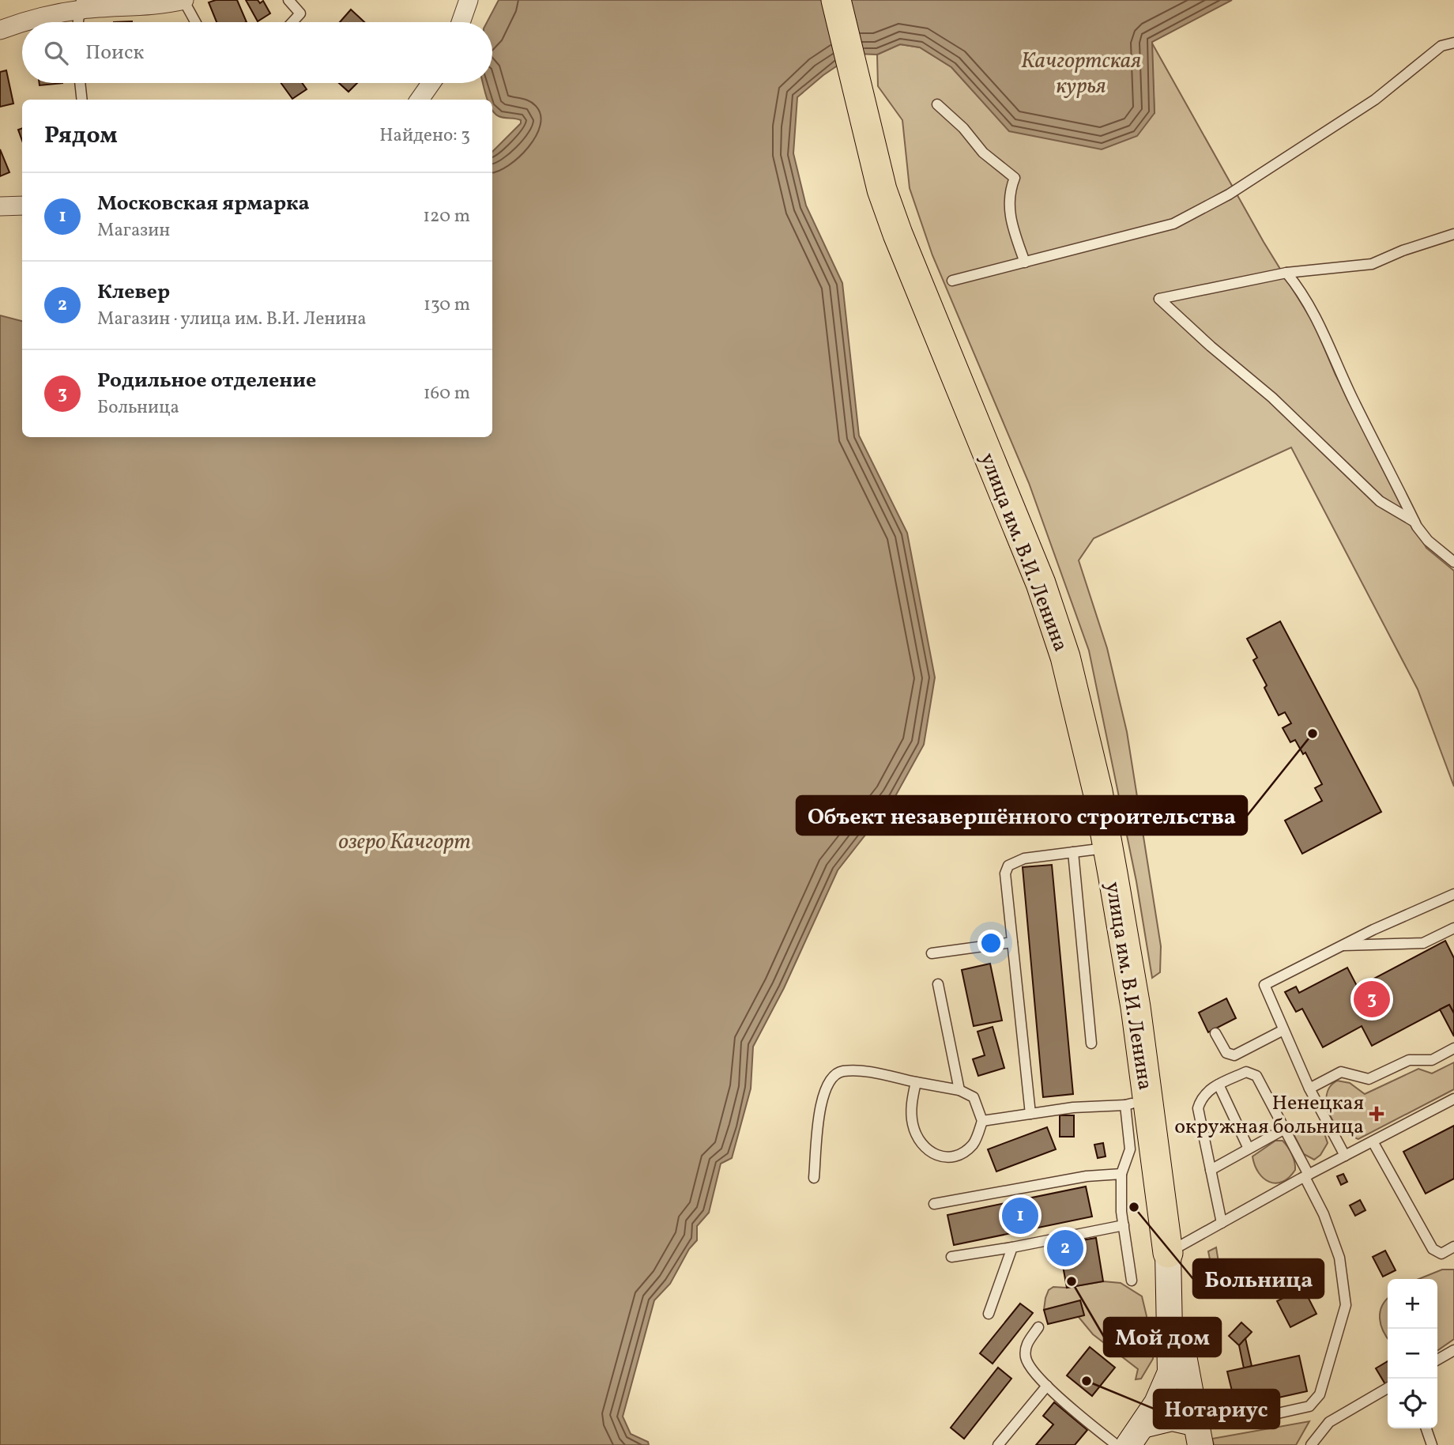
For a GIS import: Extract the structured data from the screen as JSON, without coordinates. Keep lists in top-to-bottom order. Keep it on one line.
{"streets":{"main road":["улица им. В.И. Ленина"]},"water":["Качгортская курья","озеро Качгорт"],"places":{"other":["Объект незавершённого строительства","Больница","Мой дом","Нотариус"],"health":["Ненецкая окружная больница"]},"page":{"search":"Поиск","heading":["Рядом","Найдено: 3"],"list":[{"mark":"1","name":"Московская ярмарка","note":"Магазин","value":"120 m"},{"mark":"2","name":"Клевер","note":"Магазин · улица им. В.И. Ленина","value":"130 m"},{"mark":"3","name":"Родильное отделение","note":"Больница","value":"160 m"}],"pins":["3","1","2"],"map_buttons":["+","−"]}}
